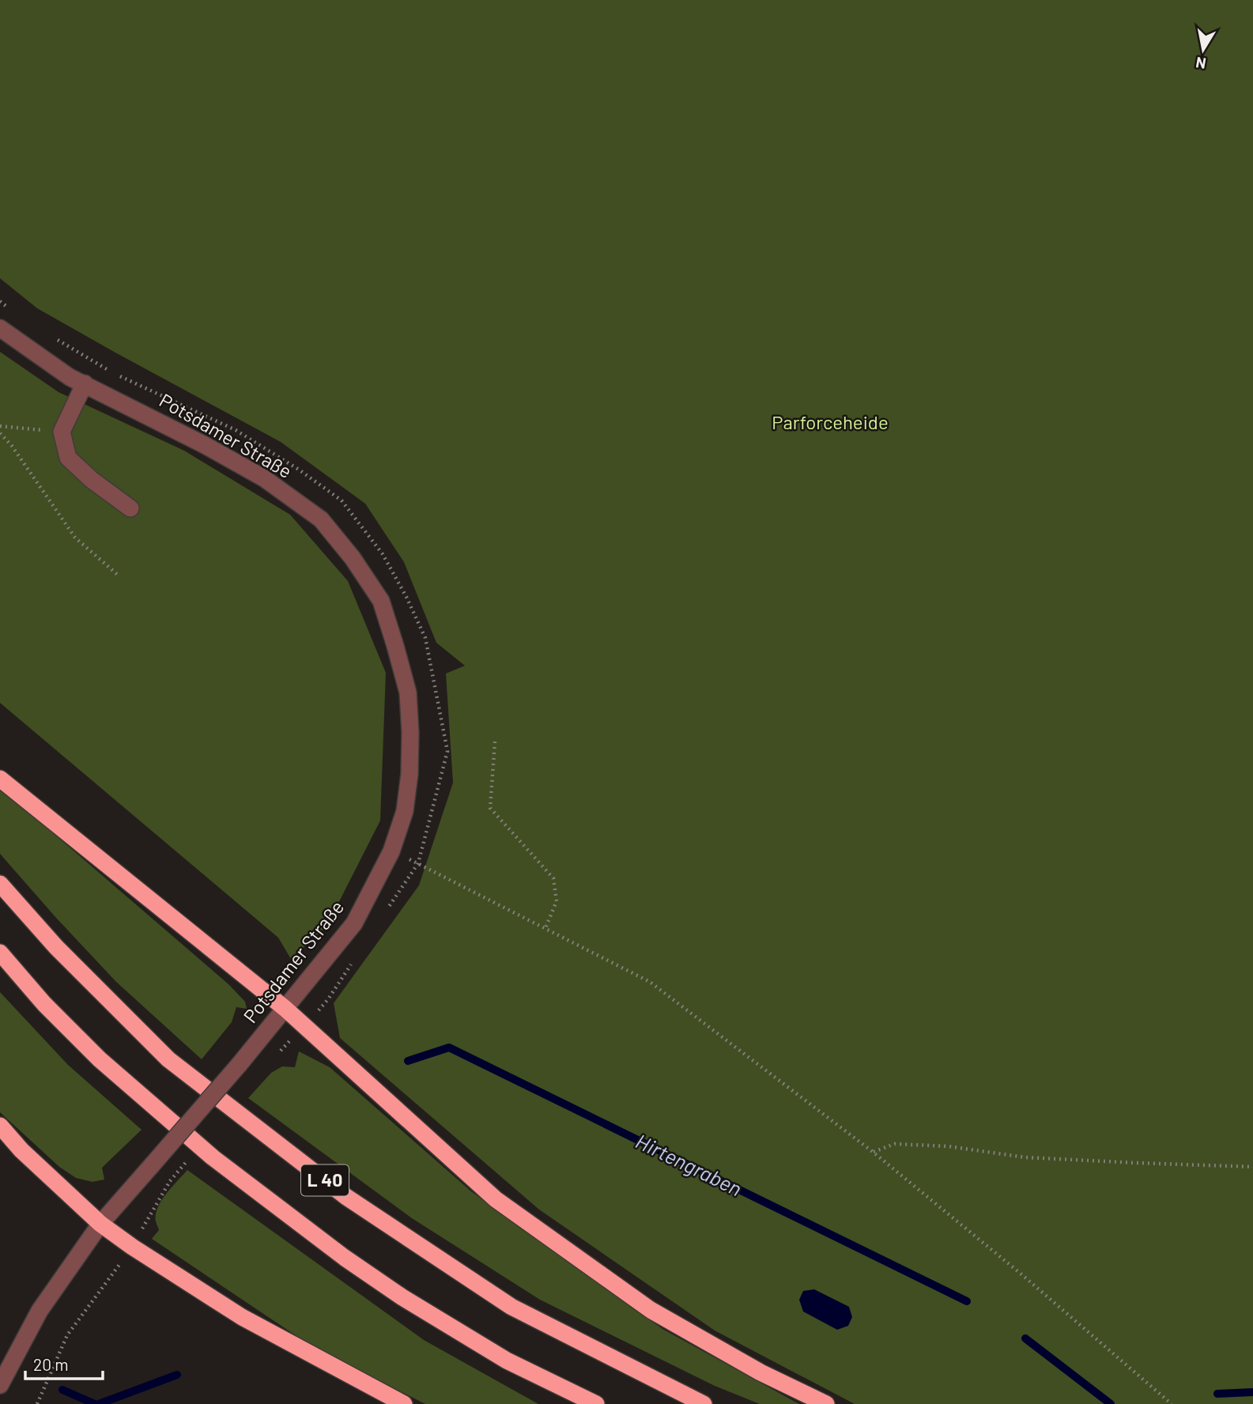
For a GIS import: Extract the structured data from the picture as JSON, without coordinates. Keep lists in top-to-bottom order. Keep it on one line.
{"streets":{"highway":["L 40"],"street":["Potsdamer Straße"]},"water":["Hirtengraben"],"parks":["Parforceheide"],"scale_bar":"20 m","north":"bottom"}
